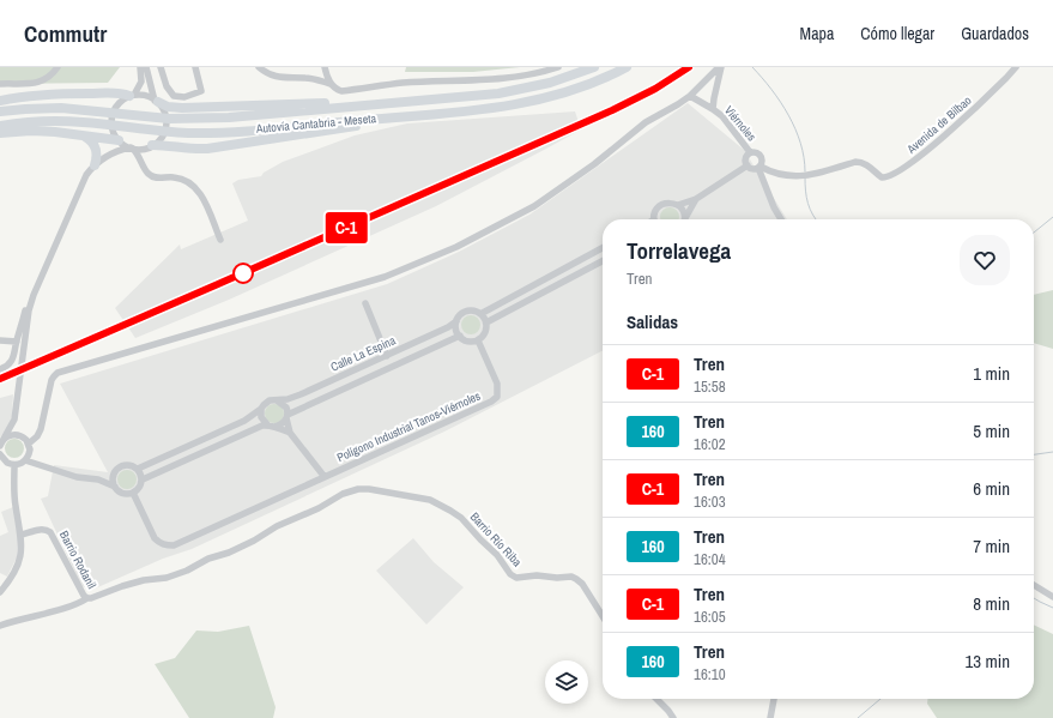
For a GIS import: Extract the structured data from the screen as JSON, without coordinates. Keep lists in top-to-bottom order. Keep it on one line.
{"streets":{"highway":["Autovía Cantabria - Meseta"],"street":["Viérnoles","Avenida de Bilbao","Calle La Espina","Polígono Industrial Tanos-Viérnoles","Barrio Río Riba","Barrio Rodanil"]},"crossings":[["Viérnoles","Avenida de Bilbao"],["Calle La Espina","Polígono Industrial Tanos-Viérnoles"],["Barrio Río Riba","Barrio Rodanil"]],"page":{"header":"Commutr","nav":["Mapa","Cómo llegar","Guardados"],"on_map":"C-1","heading":[["Torrelavega","Tren"],"Salidas"],"list":[{"mark":"C-1","name":"Tren","note":"15:58","value":"1 min"},{"mark":"160","name":"Tren","note":"16:02","value":"5 min"},{"mark":"C-1","name":"Tren","note":"16:03","value":"6 min"},{"mark":"160","name":"Tren","note":"16:04","value":"7 min"},{"mark":"C-1","name":"Tren","note":"16:05","value":"8 min"},{"mark":"160","name":"Tren","note":"16:10","value":"13 min"}]}}
